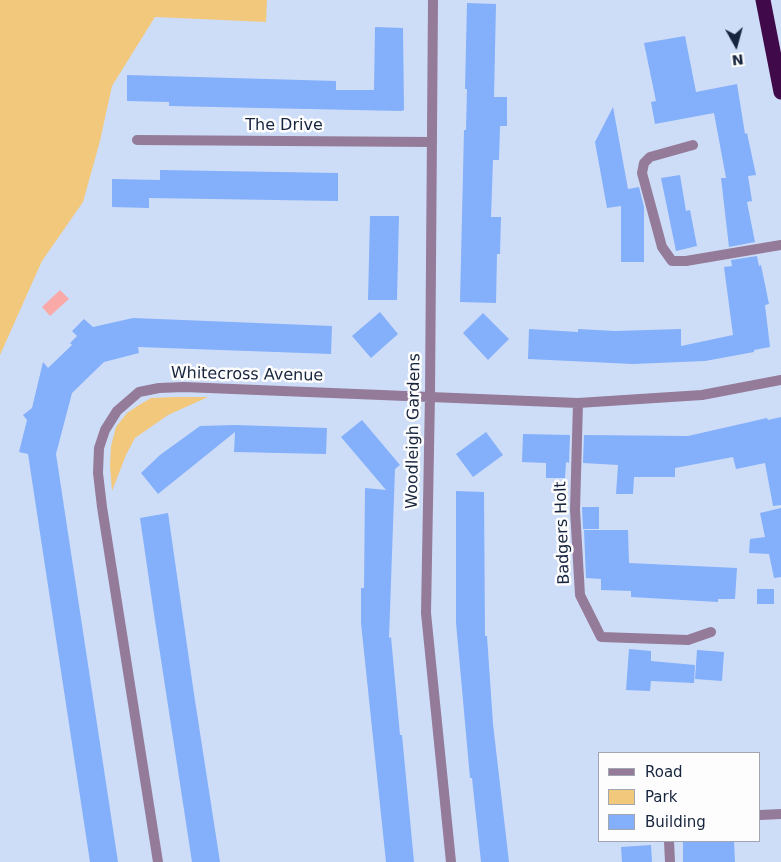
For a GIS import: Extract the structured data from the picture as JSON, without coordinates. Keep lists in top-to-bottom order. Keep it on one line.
{"streets":{"street":["The Drive","Whitecross Avenue","Woodleigh Gardens","Badgers Holt"]},"crossings":[["The Drive","Woodleigh Gardens"],["Whitecross Avenue","Woodleigh Gardens"],["Whitecross Avenue","Badgers Holt"]],"legend":["Road","Park","Building"],"north":"bottom"}
